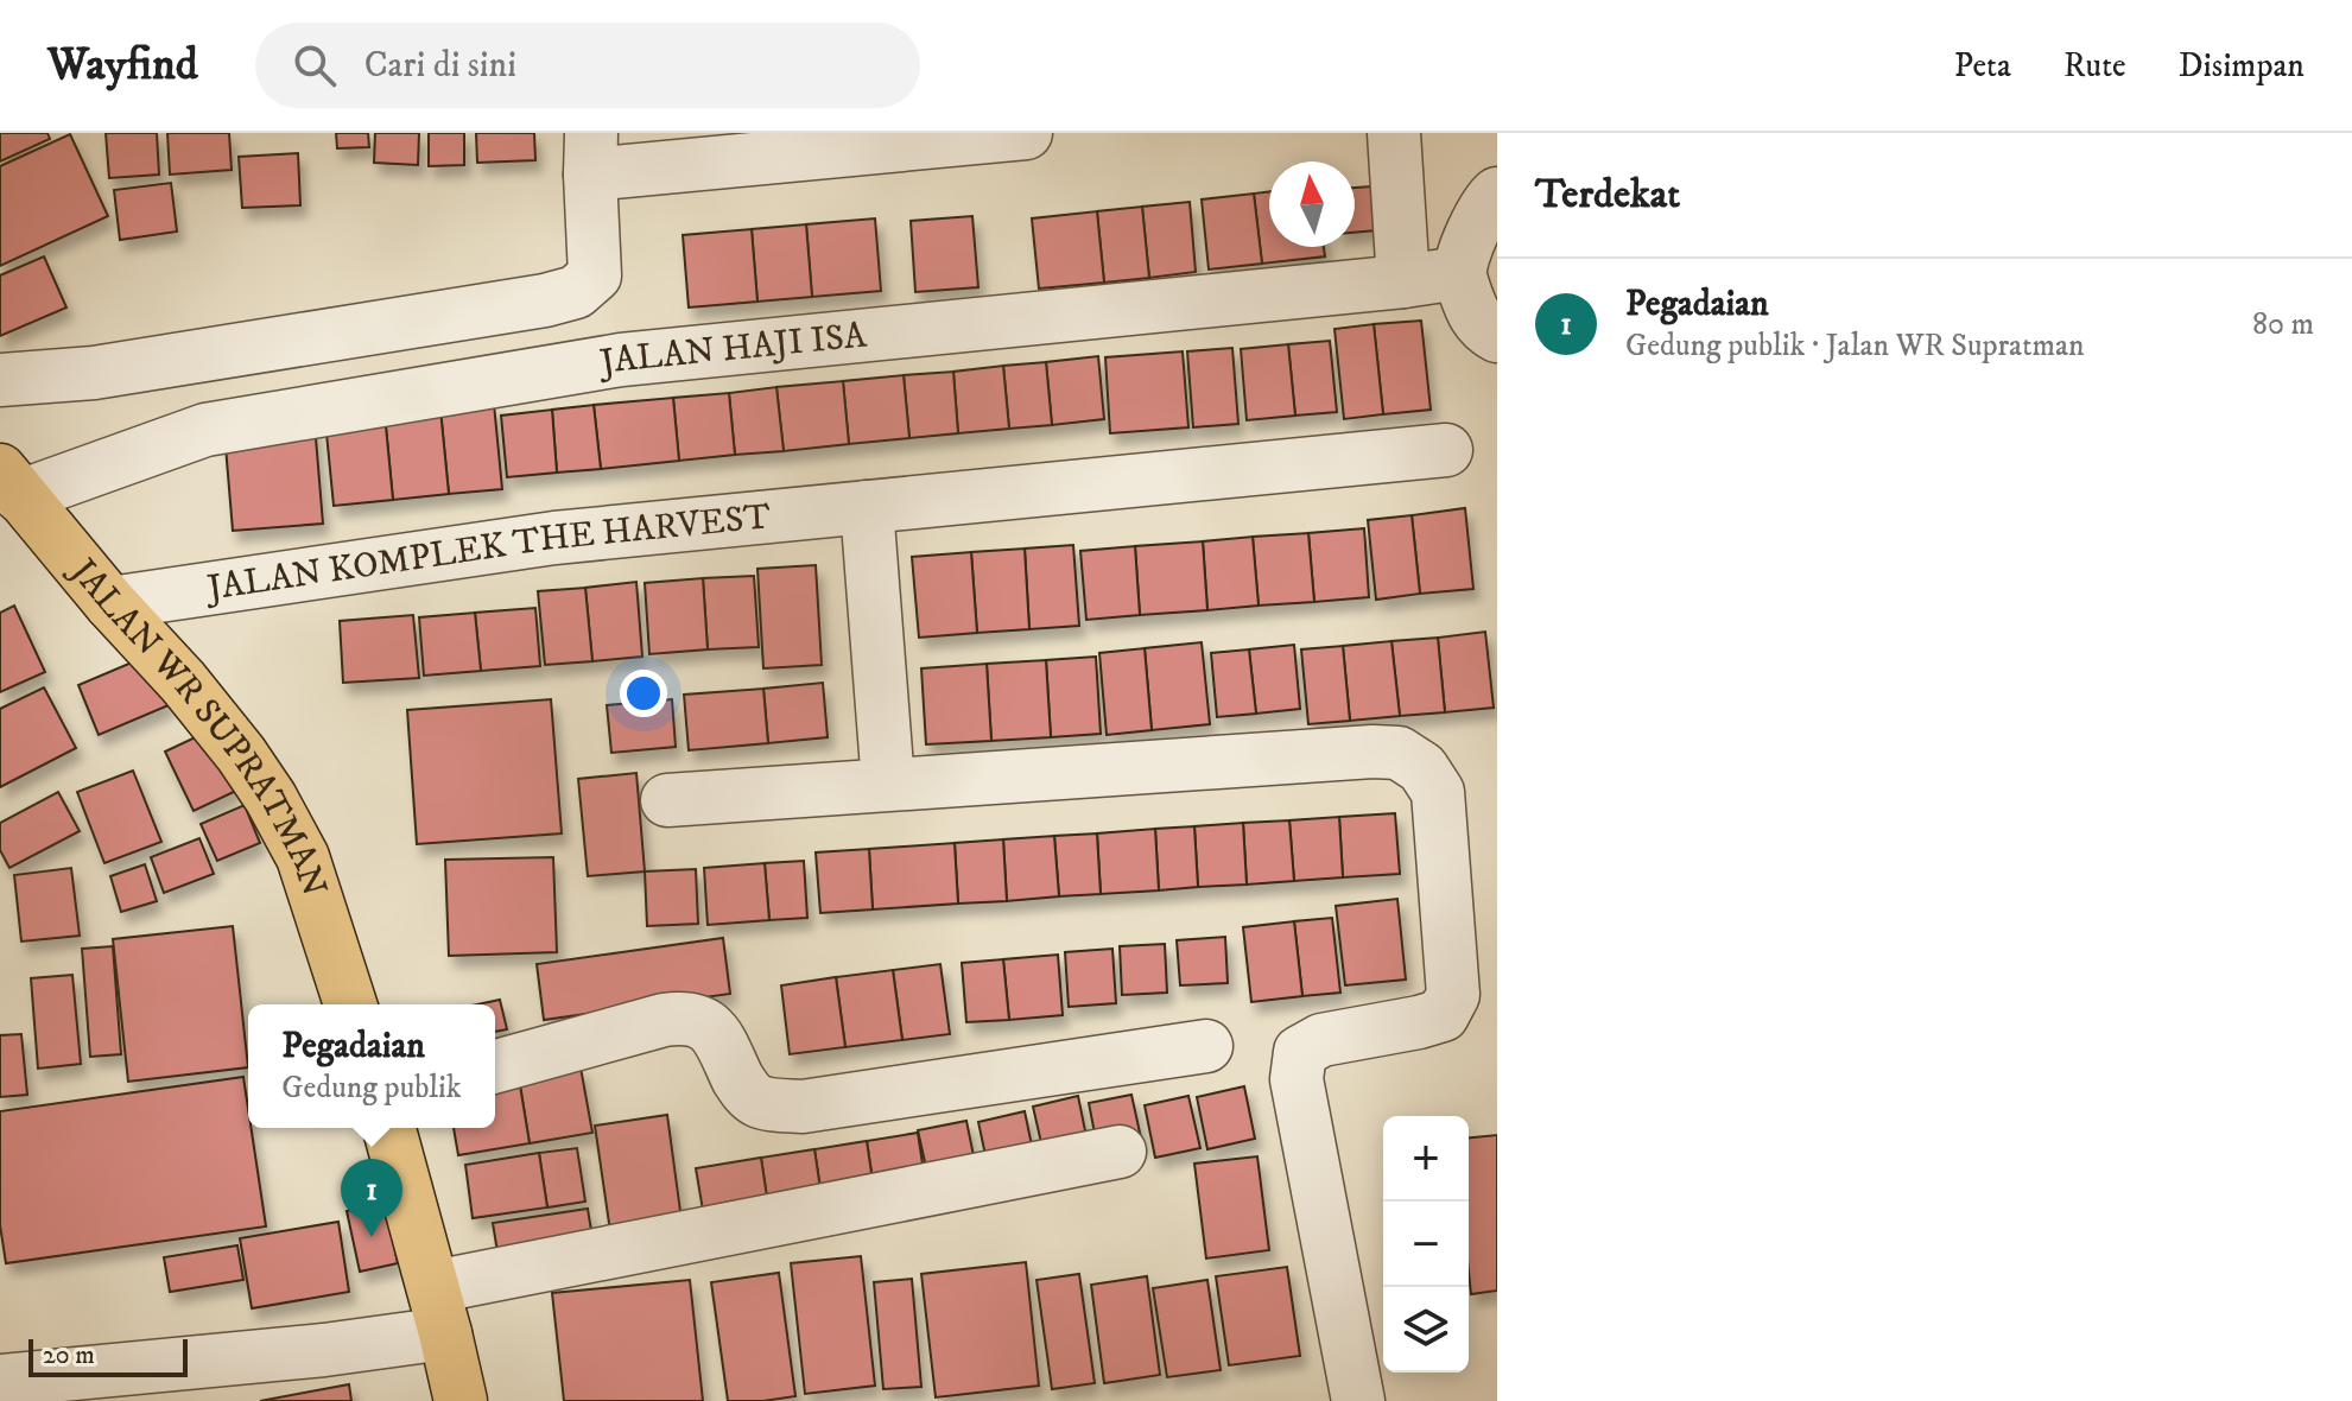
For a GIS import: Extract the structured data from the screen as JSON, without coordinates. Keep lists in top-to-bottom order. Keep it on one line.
{"streets":{"main road":["JALAN WR SUPRATMAN"],"street":["JALAN HAJI ISA","JALAN KOMPLEK THE HARVEST"]},"crossings":[["JALAN HAJI ISA","JALAN WR SUPRATMAN"],["JALAN KOMPLEK THE HARVEST","JALAN WR SUPRATMAN"]],"scale_bar":"20 m","north":"top","page":{"header":"Wayfind","search":"Cari di sini","nav":["Peta","Rute","Disimpan"],"heading":"Terdekat","list":[{"mark":"1","name":"Pegadaian","note":"Gedung publik · Jalan WR Supratman","value":"80 m"}],"popup":["Pegadaian","Gedung publik"],"map_buttons":["+","−"],"pins":"1","scale":"20 m"}}
